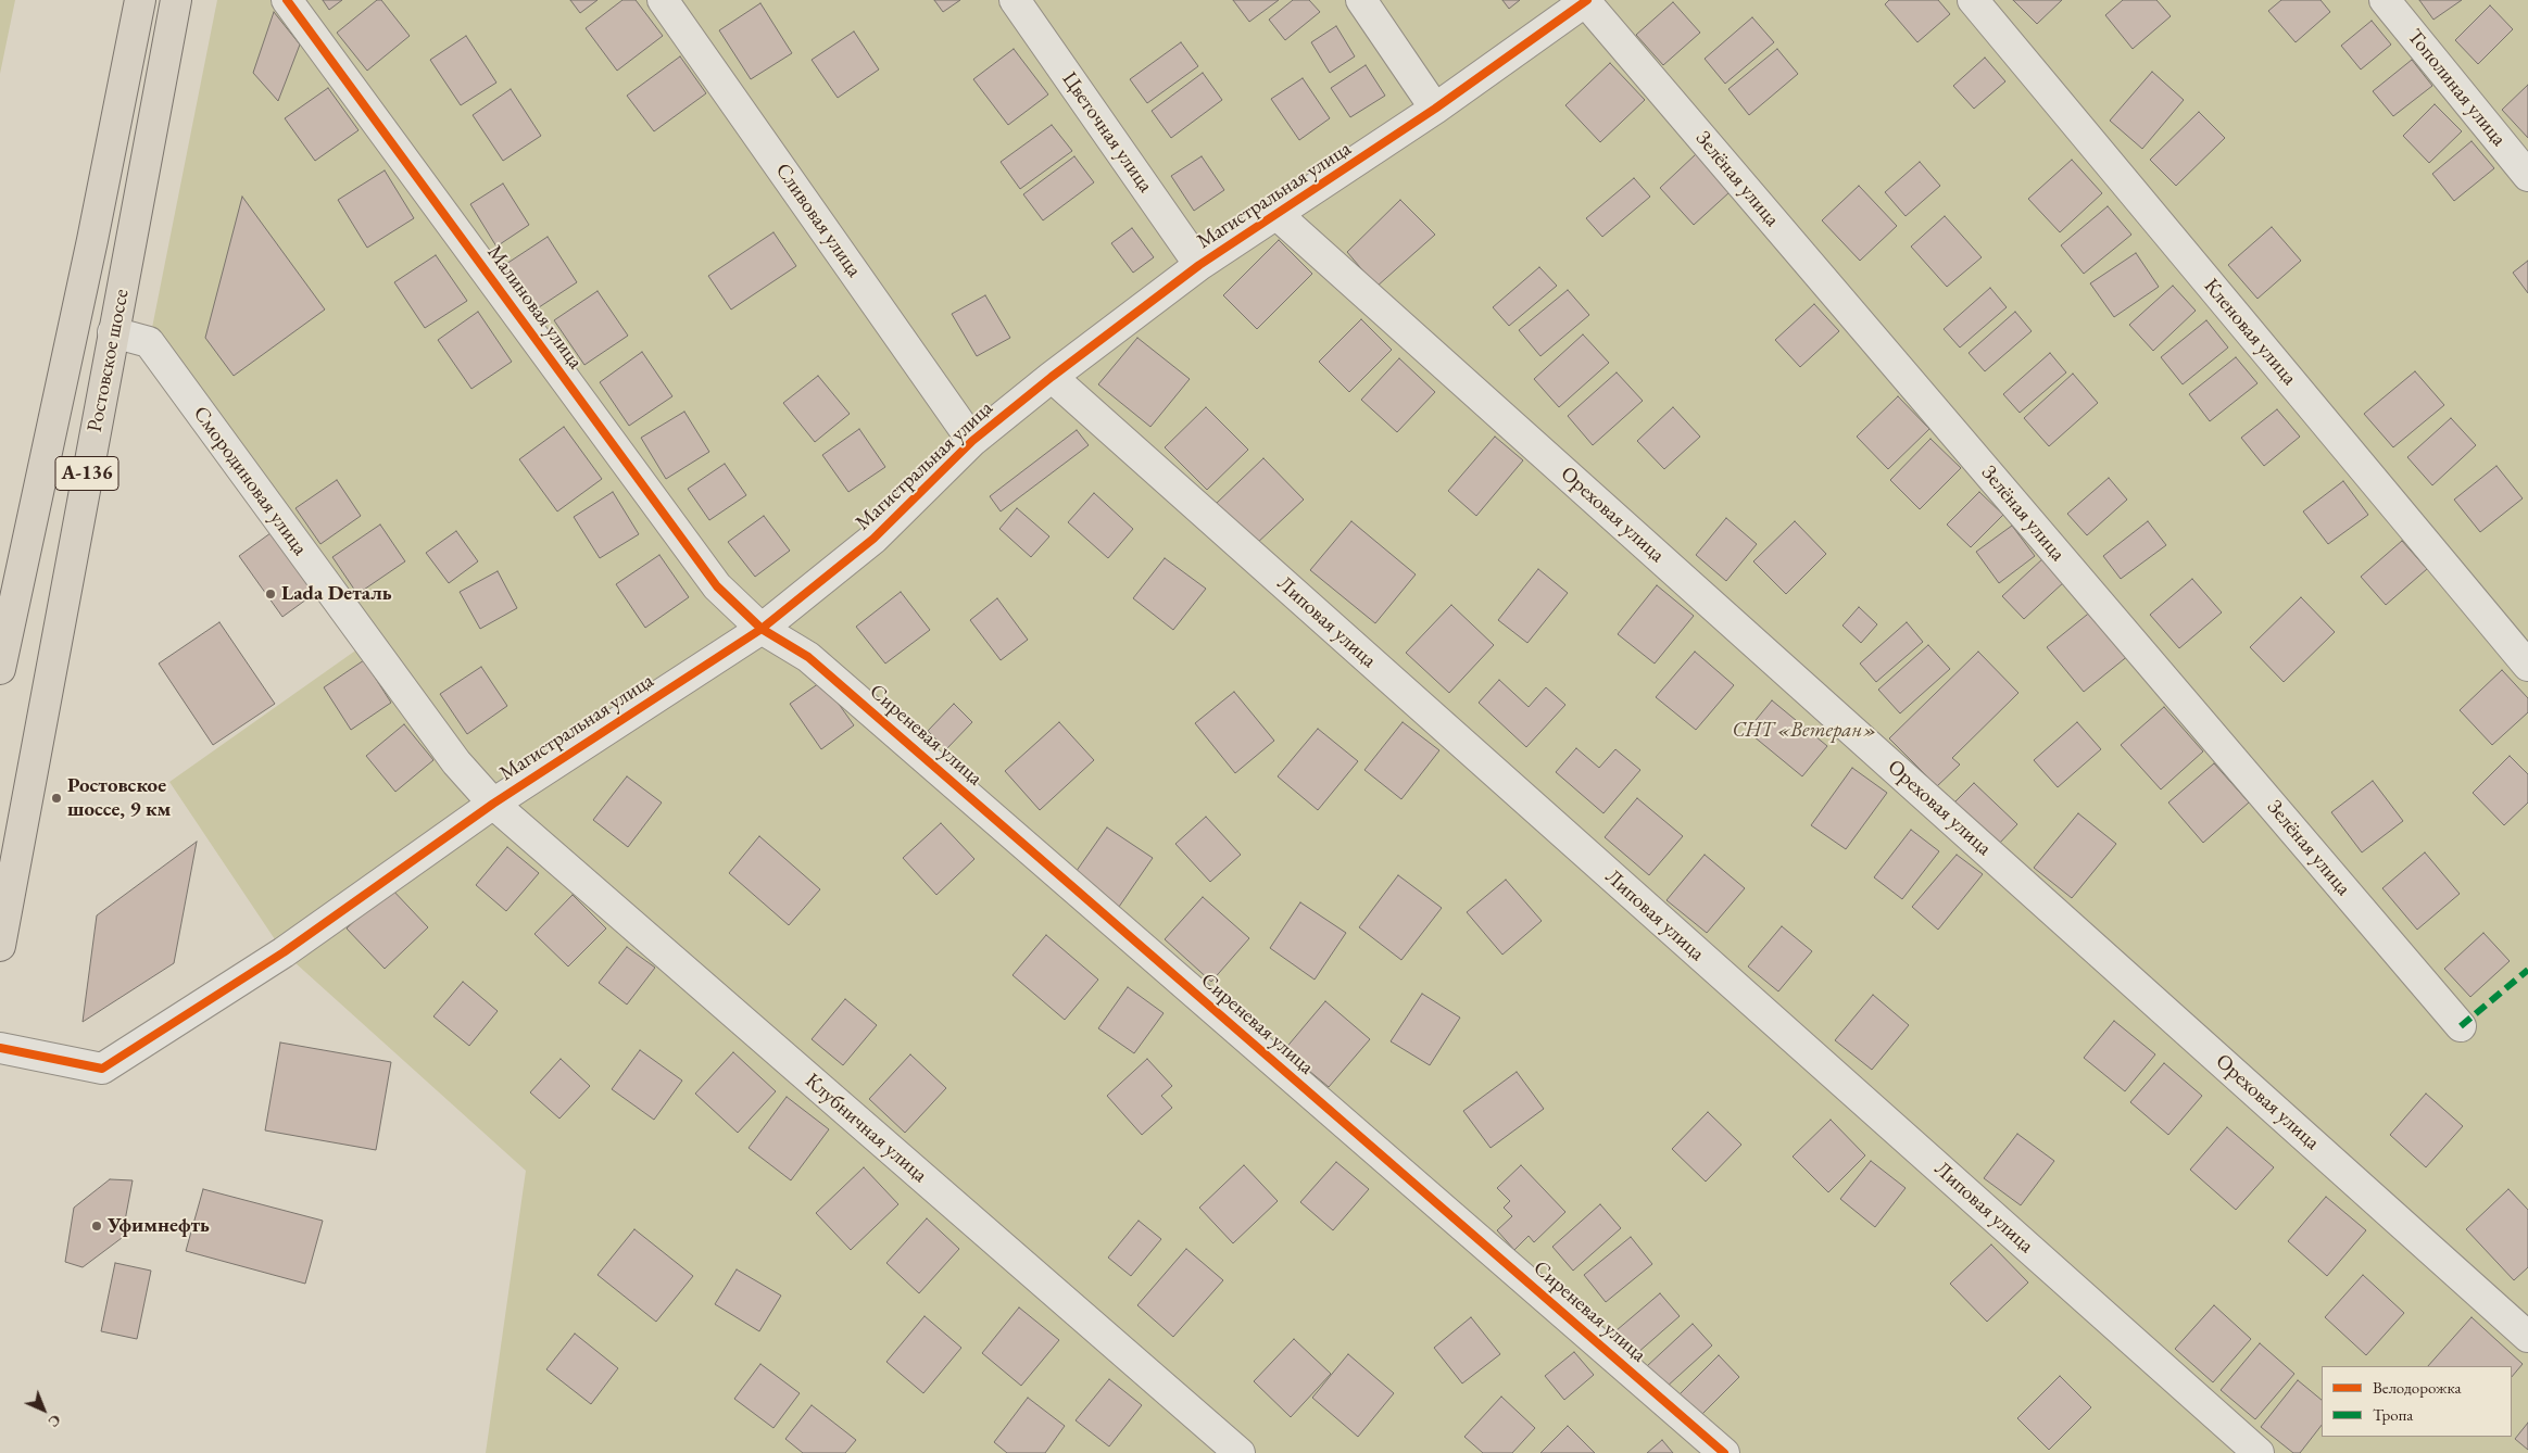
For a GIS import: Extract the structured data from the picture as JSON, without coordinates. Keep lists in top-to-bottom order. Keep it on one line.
{"streets":{"highway":["Ростовское шоссе","А-136"],"street":["Тополиная улица","Цветочная улица","Зелёная улица","Магистральная улица","Сливовая улица","Малиновая улица","Кленовая улица","Смородиновая улица","Ореховая улица","Липовая улица","Сиреневая улица","Клубничная улица"]},"crossings":[["Цветочная улица","Магистральная улица"],["Зелёная улица","Магистральная улица"],["Магистральная улица","Сливовая улица"],["Магистральная улица","Малиновая улица"],["Магистральная улица","Смородиновая улица"],["Магистральная улица","Ореховая улица"],["Магистральная улица","Липовая улица"],["Магистральная улица","Сиреневая улица"],["Магистральная улица","Клубничная улица"],["Малиновая улица","Сиреневая улица"],["Ростовское шоссе","Смородиновая улица"],["Смородиновая улица","Клубничная улица"]],"parks":["СНТ «Ветеран»"],"places":["Lada Dеталь","Ростовское шоссе, 9 км","Уфимнефть"],"legend":["Велодорожка","Тропа"],"north":"bottom right"}
